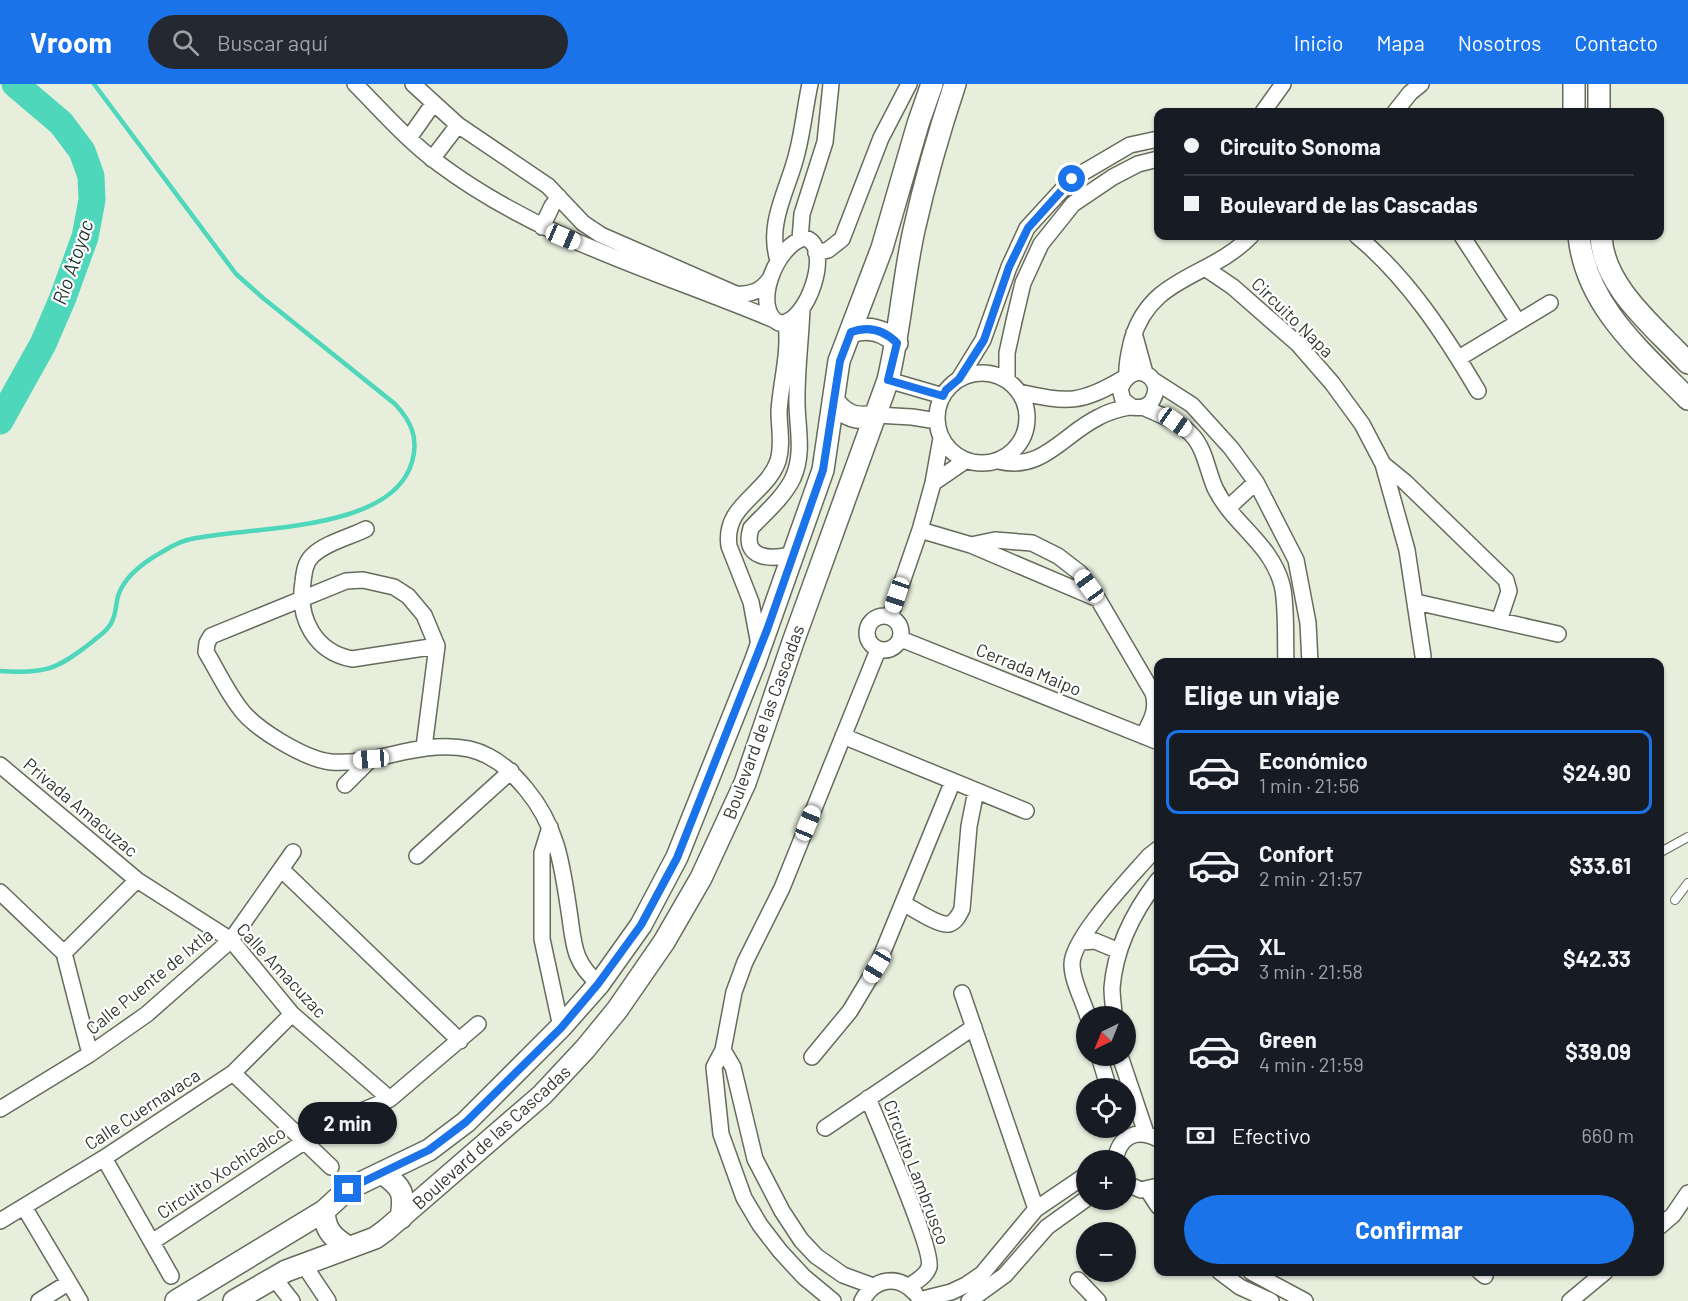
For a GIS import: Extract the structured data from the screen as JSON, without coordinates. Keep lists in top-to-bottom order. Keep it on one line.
{"streets":{"main road":["Boulevard de las Cascadas"],"street":["Circuito Napa","Cerrada Maipo","Privada Amacuzac","Calle Amacuzac","Calle Puente de Ixtla","Calle Cuernavaca","Circuito Xochicalco","Circuito Lambrusco"]},"crossings":[["Privada Amacuzac","Calle Amacuzac"],["Calle Amacuzac","Calle Puente de Ixtla"],["Calle Amacuzac","Calle Cuernavaca"],["Calle Amacuzac","Circuito Xochicalco"],["Calle Cuernavaca","Circuito Xochicalco"]],"water":["Río Atoyac"],"north":"bottom left","page":{"header":"Vroom","search":"Buscar aquí","nav":["Inicio","Mapa","Nosotros","Contacto"],"banner":["Circuito Sonoma","Boulevard de las Cascadas"],"heading":"Elige un viaje","list":[{"name":"Económico","note":"1 min · 21:56","value":"$24.90"},{"name":"Confort","note":"2 min · 21:57","value":"$33.61"},{"name":"XL","note":"3 min · 21:58","value":"$42.33"},{"name":"Green","note":"4 min · 21:59","value":"$39.09"}],"map_buttons":["+","−"],"bubble":"2 min","pay":["Efectivo","660 m"],"buttons":"Confirmar"}}
